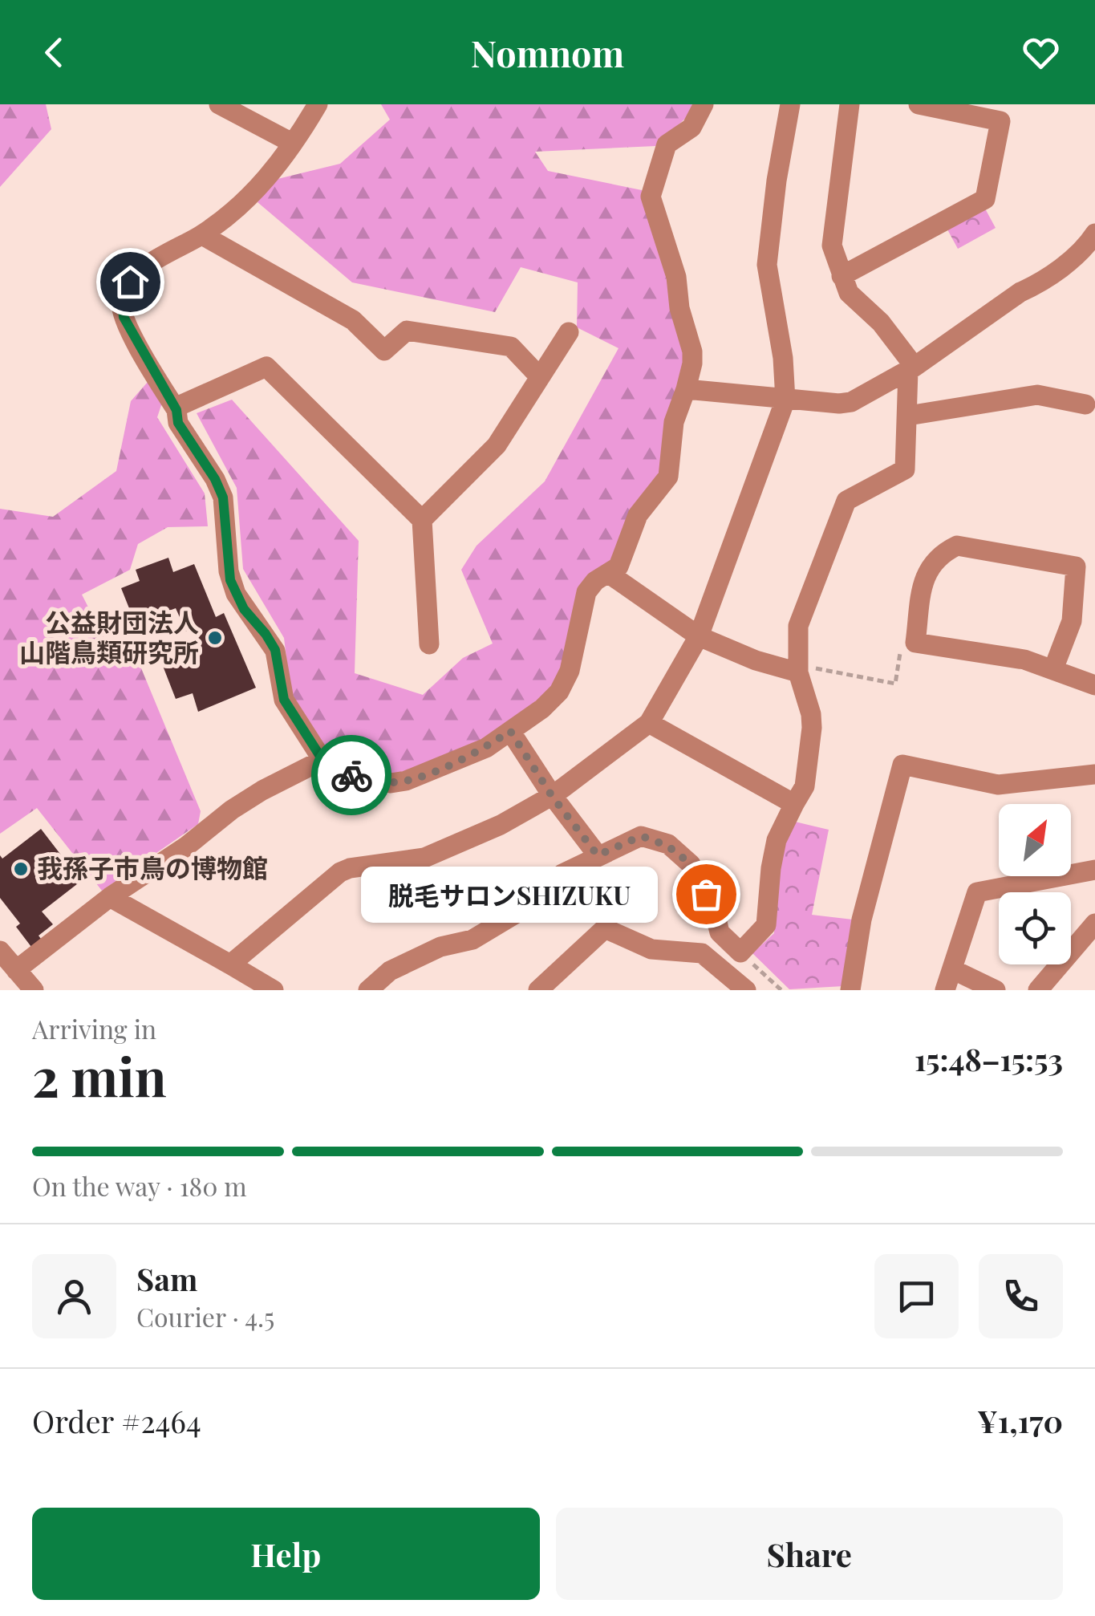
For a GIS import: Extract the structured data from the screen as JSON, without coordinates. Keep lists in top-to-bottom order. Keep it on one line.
{"places":["公益財団法人 山階鳥類研究所","我孫子市鳥の博物館","脱毛サロンSHIZUKU"],"north":"top right","page":{"header":"Nomnom","bubble":"脱毛サロンSHIZUKU","heading":["2 min","Arriving in","15:48–15:53"],"panel":["Sam","Courier · 4.5","Order #2464","¥1,170"],"bar":"On the way · 180 m","buttons":["Help","Share"]}}
